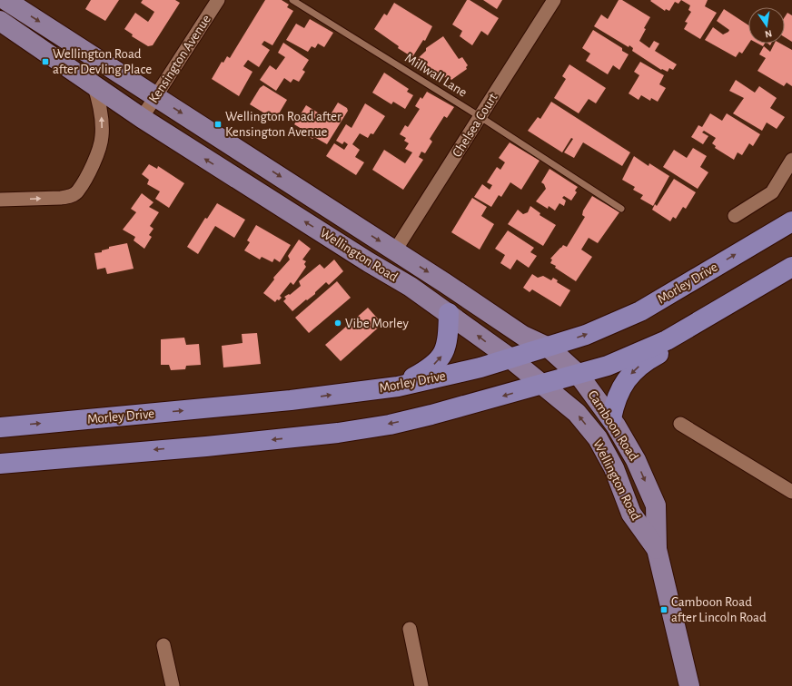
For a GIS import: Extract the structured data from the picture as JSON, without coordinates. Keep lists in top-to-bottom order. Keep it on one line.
{"streets":{"highway":["Morley Drive"],"main road":["Wellington Road","Camboon Road"],"street":["Kensington Avenue","Chelsea Court"],"lane":["Millwall Lane"]},"crossings":[["Kensington Avenue","Wellington Road"],["Millwall Lane","Chelsea Court"],["Chelsea Court","Wellington Road"],["Wellington Road","Morley Drive"],["Wellington Road","Camboon Road"],["Morley Drive","Camboon Road"]],"one_way":["Camboon Road"],"places":{"transit":["Wellington Road after Devling Place","Wellington Road after Kensington Avenue","Camboon Road after Lincoln Road"],"other":["Vibe Morley"]},"north":"bottom"}
